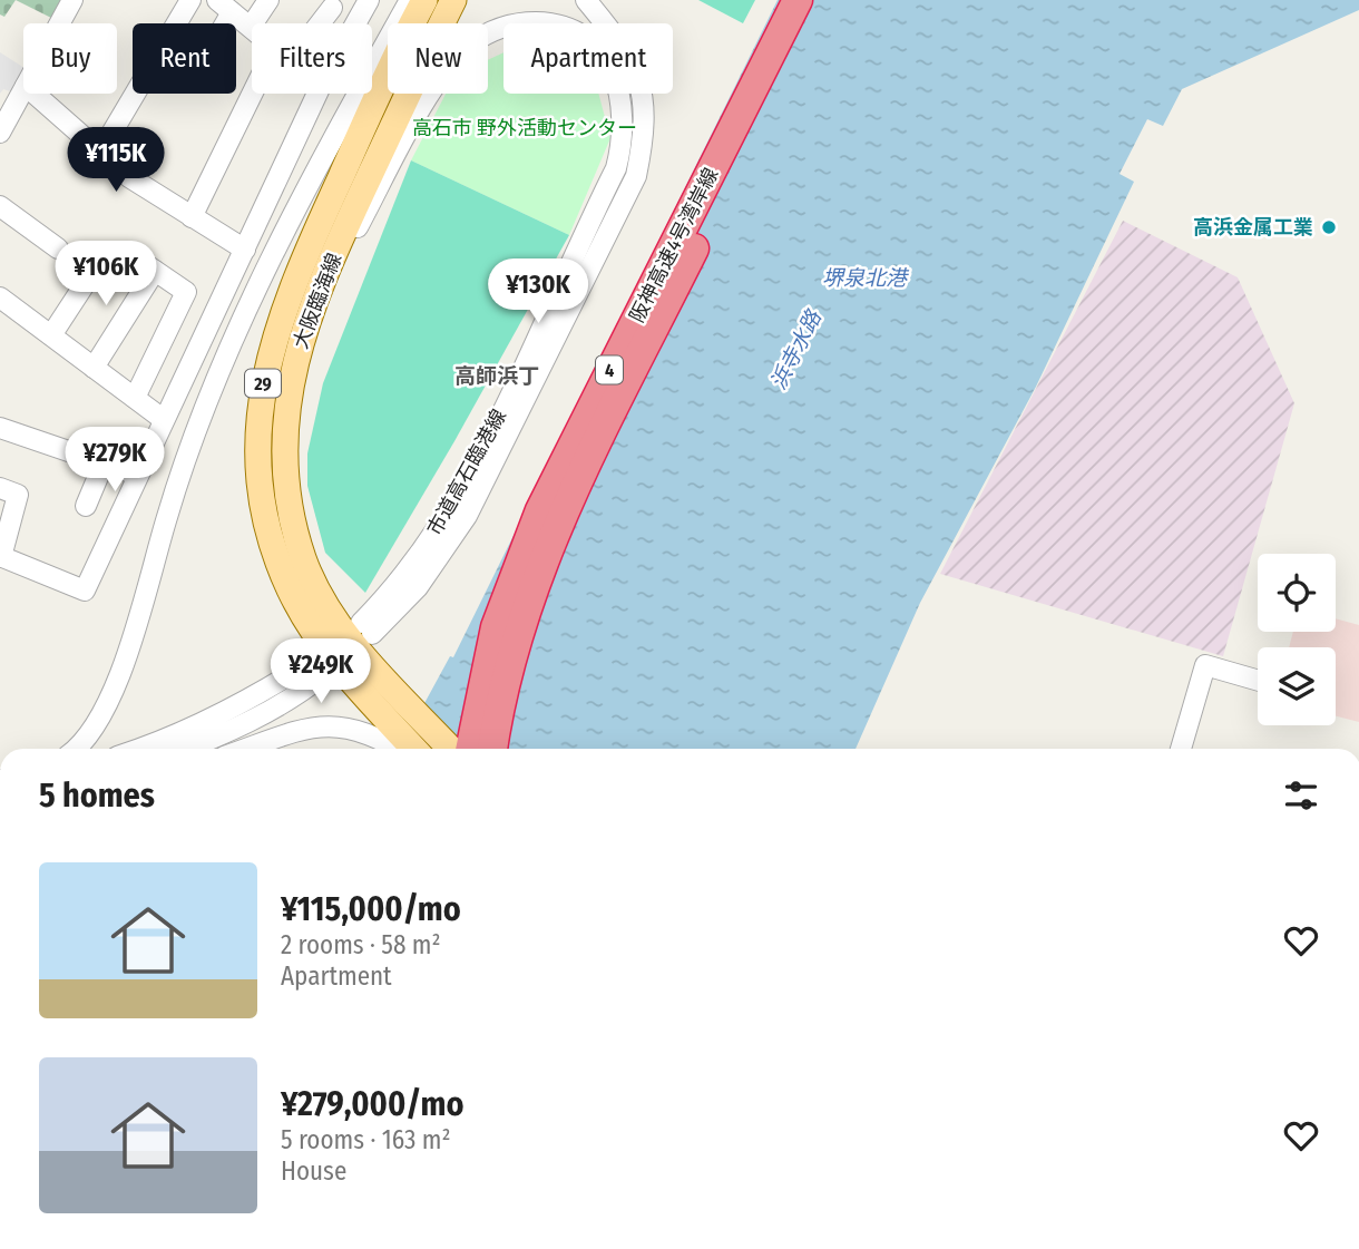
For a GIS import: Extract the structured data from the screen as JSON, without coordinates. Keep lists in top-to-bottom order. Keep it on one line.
{"streets":{"highway":["阪神高速4号湾岸線","4"],"main road":["大阪臨海線","29"],"street":["市道高石臨港線"]},"crossings":[["大阪臨海線","市道高石臨港線"]],"districts":["高師浜丁"],"water":["堺泉北港","浜寺水路"],"parks":["高石市 野外活動センター"],"places":["高浜金属工業"],"page":{"chip":["Buy","Rent","Filters","New","Apartment"],"price":["¥115K","¥106K","¥130K","¥279K","¥249K"],"heading":"5 homes","list":[{"name":"¥115,000/mo","note":"2 rooms · 58 m² · Apartment"},{"name":"¥279,000/mo","note":"5 rooms · 163 m² · House"}]}}
